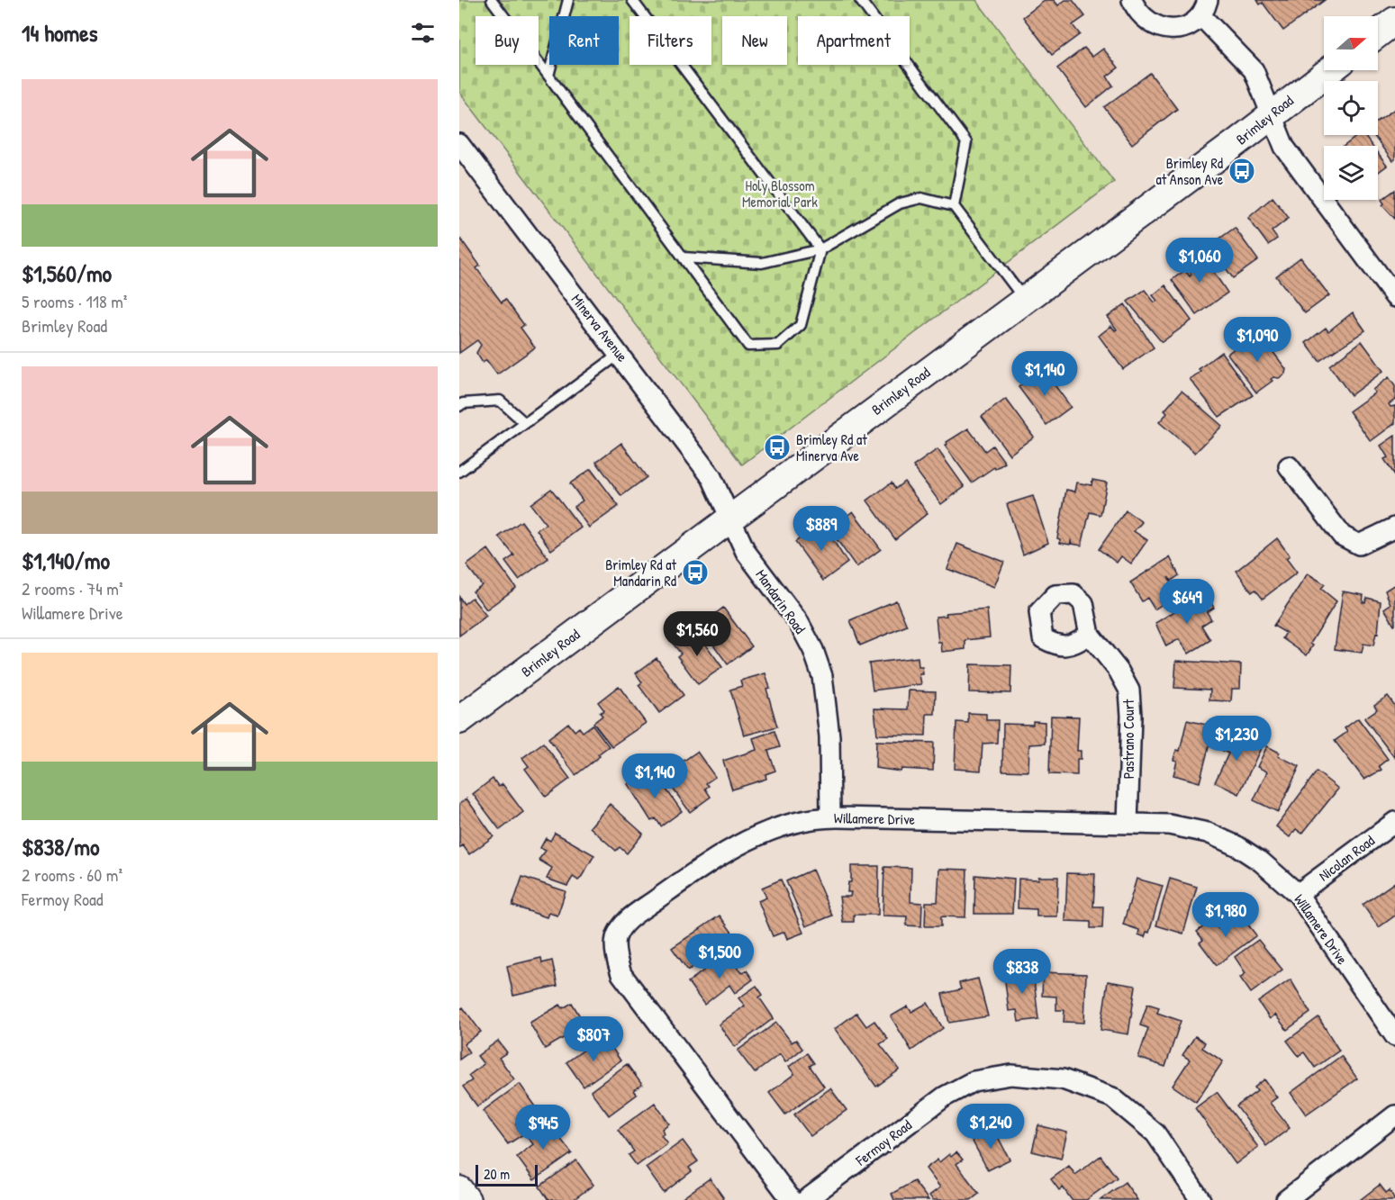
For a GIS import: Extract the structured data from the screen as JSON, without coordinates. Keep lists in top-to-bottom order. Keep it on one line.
{"streets":{"main road":["Brimley Road"],"street":["Minerva Avenue","Mandarin Road","Pastrano Court","Willamere Drive","Nicolan Road","Fermoy Road"]},"crossings":[["Brimley Road","Minerva Avenue"],["Brimley Road","Mandarin Road"],["Minerva Avenue","Mandarin Road"],["Mandarin Road","Willamere Drive"],["Pastrano Court","Willamere Drive"],["Willamere Drive","Nicolan Road"]],"parks":["Holy Blossom Memorial Park"],"places":{"bus stop":["Brimley Rd at Anson Ave","Brimley Rd at Minerva Ave","Brimley Rd at Mandarin Rd"]},"scale_bar":"20 m","north":"right","page":{"heading":"14 homes","chip":["Buy","Rent","Filters","New","Apartment"],"list":[{"name":"$1,560/mo","note":"5 rooms · 118 m² · Brimley Road"},{"name":"$1,140/mo","note":"2 rooms · 74 m² · Willamere Drive"},{"name":"$838/mo","note":"2 rooms · 60 m² · Fermoy Road"}],"price":["$1,060","$1,090","$1,140","$889","$649","$1,560","$1,230","$1,140","$1,980","$1,500","$838","$807","$1,240","$945"],"scale":"20 m"}}
